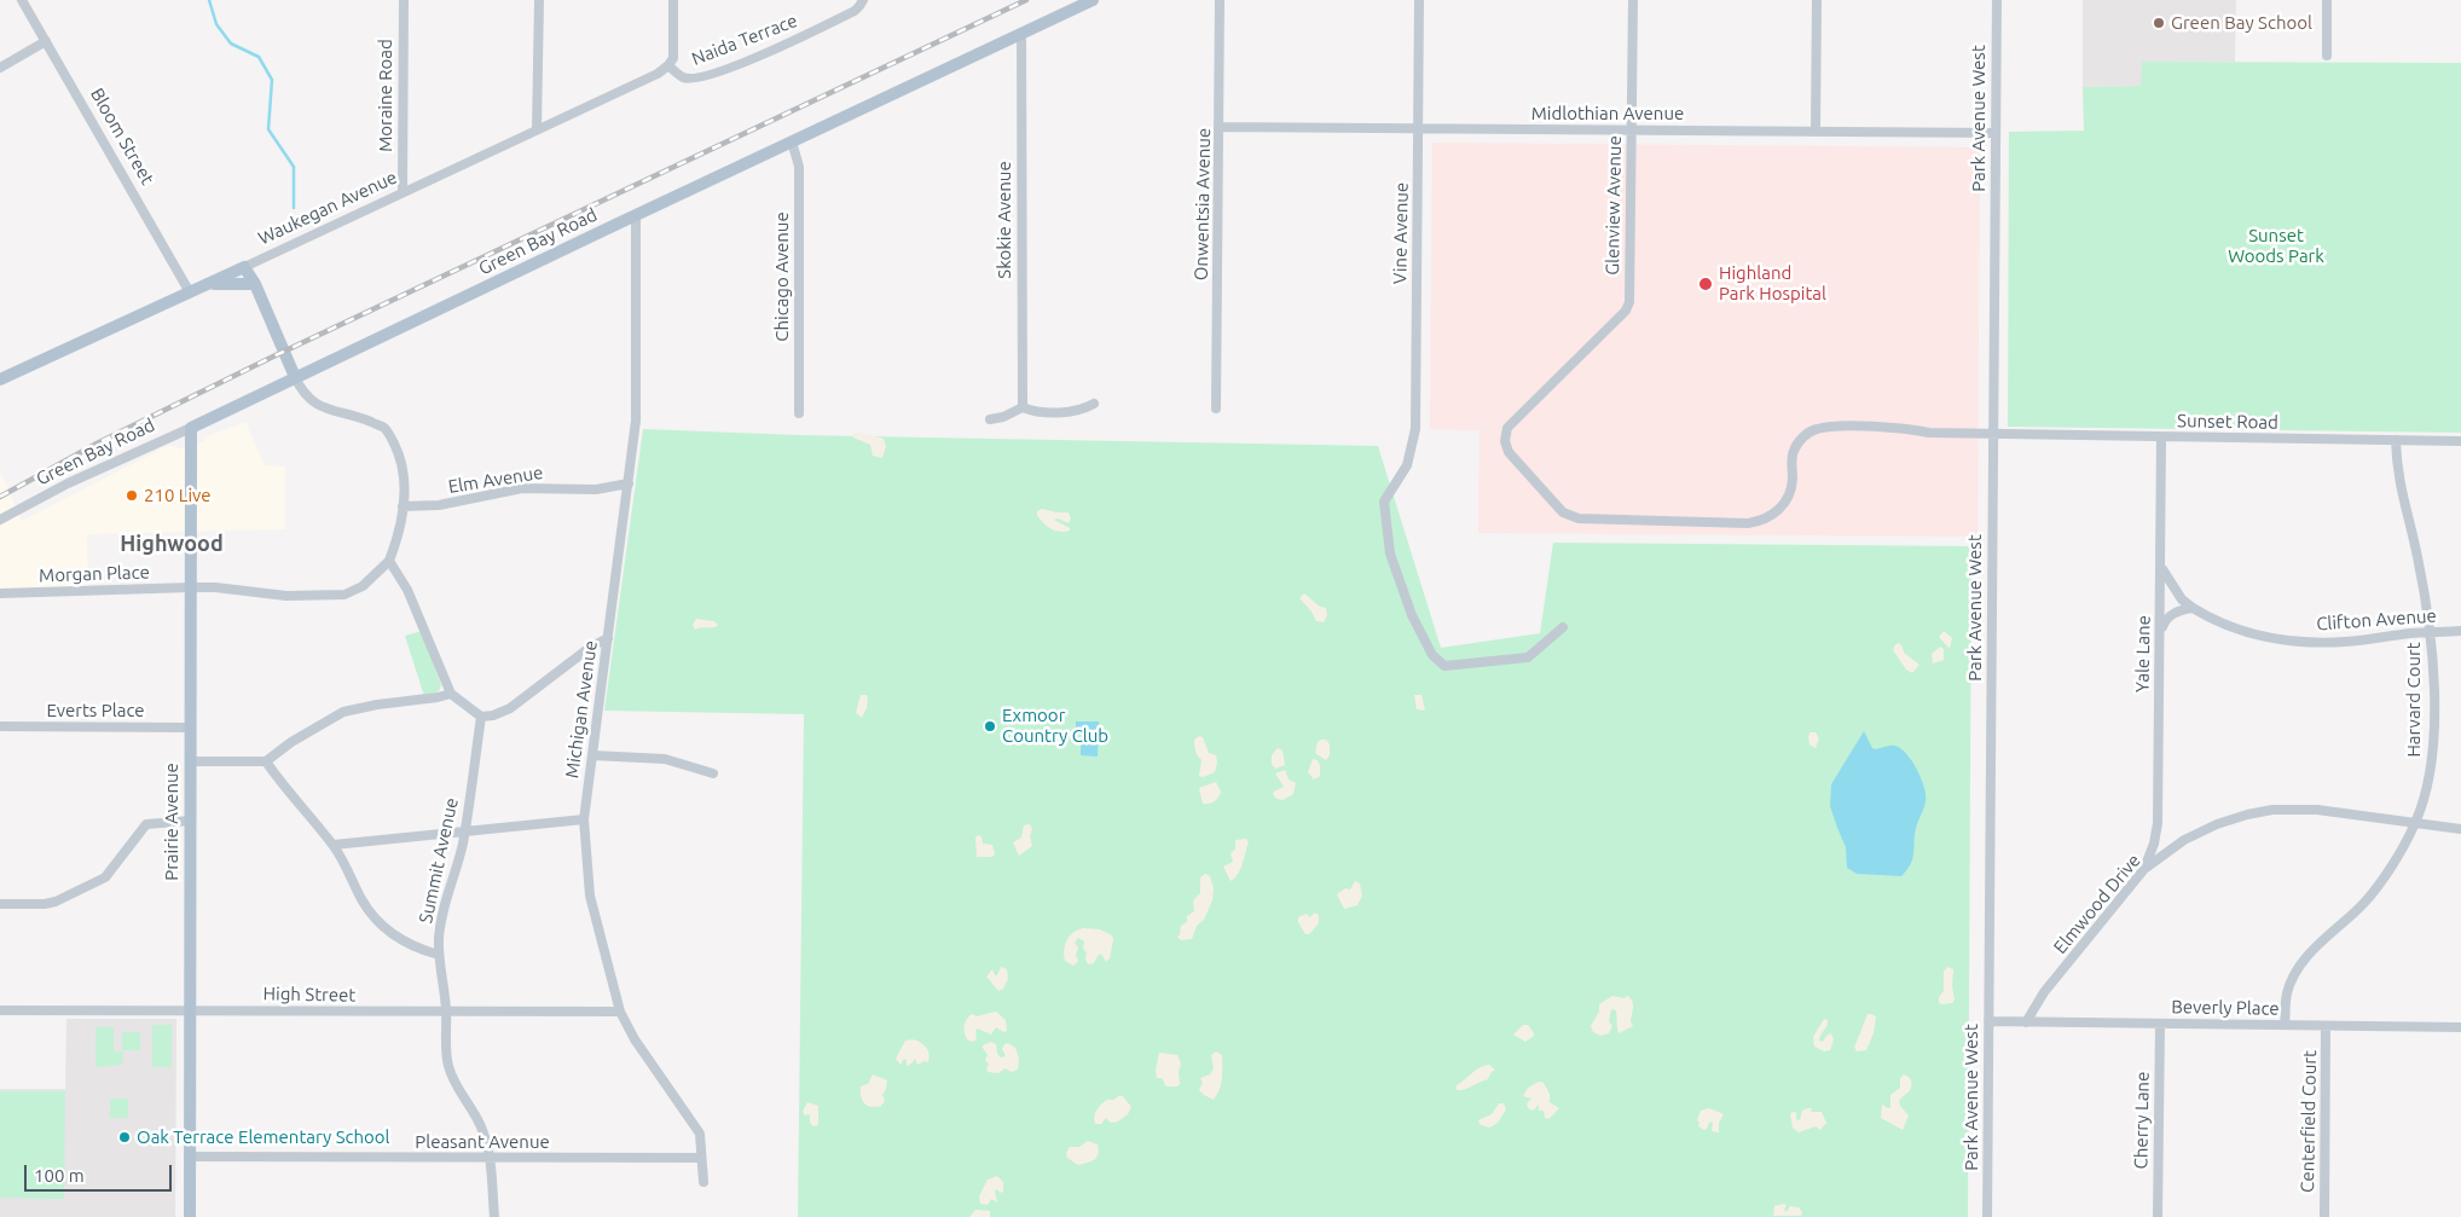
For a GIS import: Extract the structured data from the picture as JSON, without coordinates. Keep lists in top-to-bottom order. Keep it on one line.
{"streets":{"main road":["Waukegan Avenue","Green Bay Road","Prairie Avenue"],"street":["Naida Terrace","Moraine Road","Midlothian Avenue","Park Avenue West","Bloom Street","Onwentsia Avenue","Glenview Avenue","Skokie Avenue","Vine Avenue","Chicago Avenue","Sunset Road","Elm Avenue","Morgan Place","Clifton Avenue","Yale Lane","Harvard Court","Michigan Avenue","Everts Place","Summit Avenue","Elmwood Drive","High Street","Beverly Place","Cherry Lane","Centerfield Court","Pleasant Avenue"]},"crossings":[["Naida Terrace","Waukegan Avenue"],["Moraine Road","Waukegan Avenue"],["Midlothian Avenue","Park Avenue West"],["Midlothian Avenue","Onwentsia Avenue"],["Midlothian Avenue","Glenview Avenue"],["Midlothian Avenue","Vine Avenue"],["Park Avenue West","Sunset Road"],["Park Avenue West","Beverly Place"],["Bloom Street","Waukegan Avenue"],["Glenview Avenue","Sunset Road"],["Skokie Avenue","Green Bay Road"],["Green Bay Road","Chicago Avenue"],["Green Bay Road","Michigan Avenue"],["Green Bay Road","Prairie Avenue"],["Sunset Road","Yale Lane"],["Sunset Road","Harvard Court"],["Elm Avenue","Michigan Avenue"],["Morgan Place","Prairie Avenue"],["Clifton Avenue","Yale Lane"],["Clifton Avenue","Harvard Court"],["Yale Lane","Elmwood Drive"],["Harvard Court","Elmwood Drive"],["Harvard Court","Beverly Place"],["Michigan Avenue","High Street"],["Michigan Avenue","Pleasant Avenue"],["Everts Place","Prairie Avenue"],["Prairie Avenue","High Street"],["Prairie Avenue","Pleasant Avenue"],["Summit Avenue","High Street"],["Summit Avenue","Pleasant Avenue"],["Elmwood Drive","Beverly Place"],["Beverly Place","Cherry Lane"],["Beverly Place","Centerfield Court"]],"districts":["Highwood"],"parks":["Sunset Woods Park"],"places":["Green Bay School","Highland Park Hospital","210 Live","Exmoor Country Club","Oak Terrace Elementary School"],"scale_bar":"100 m"}
